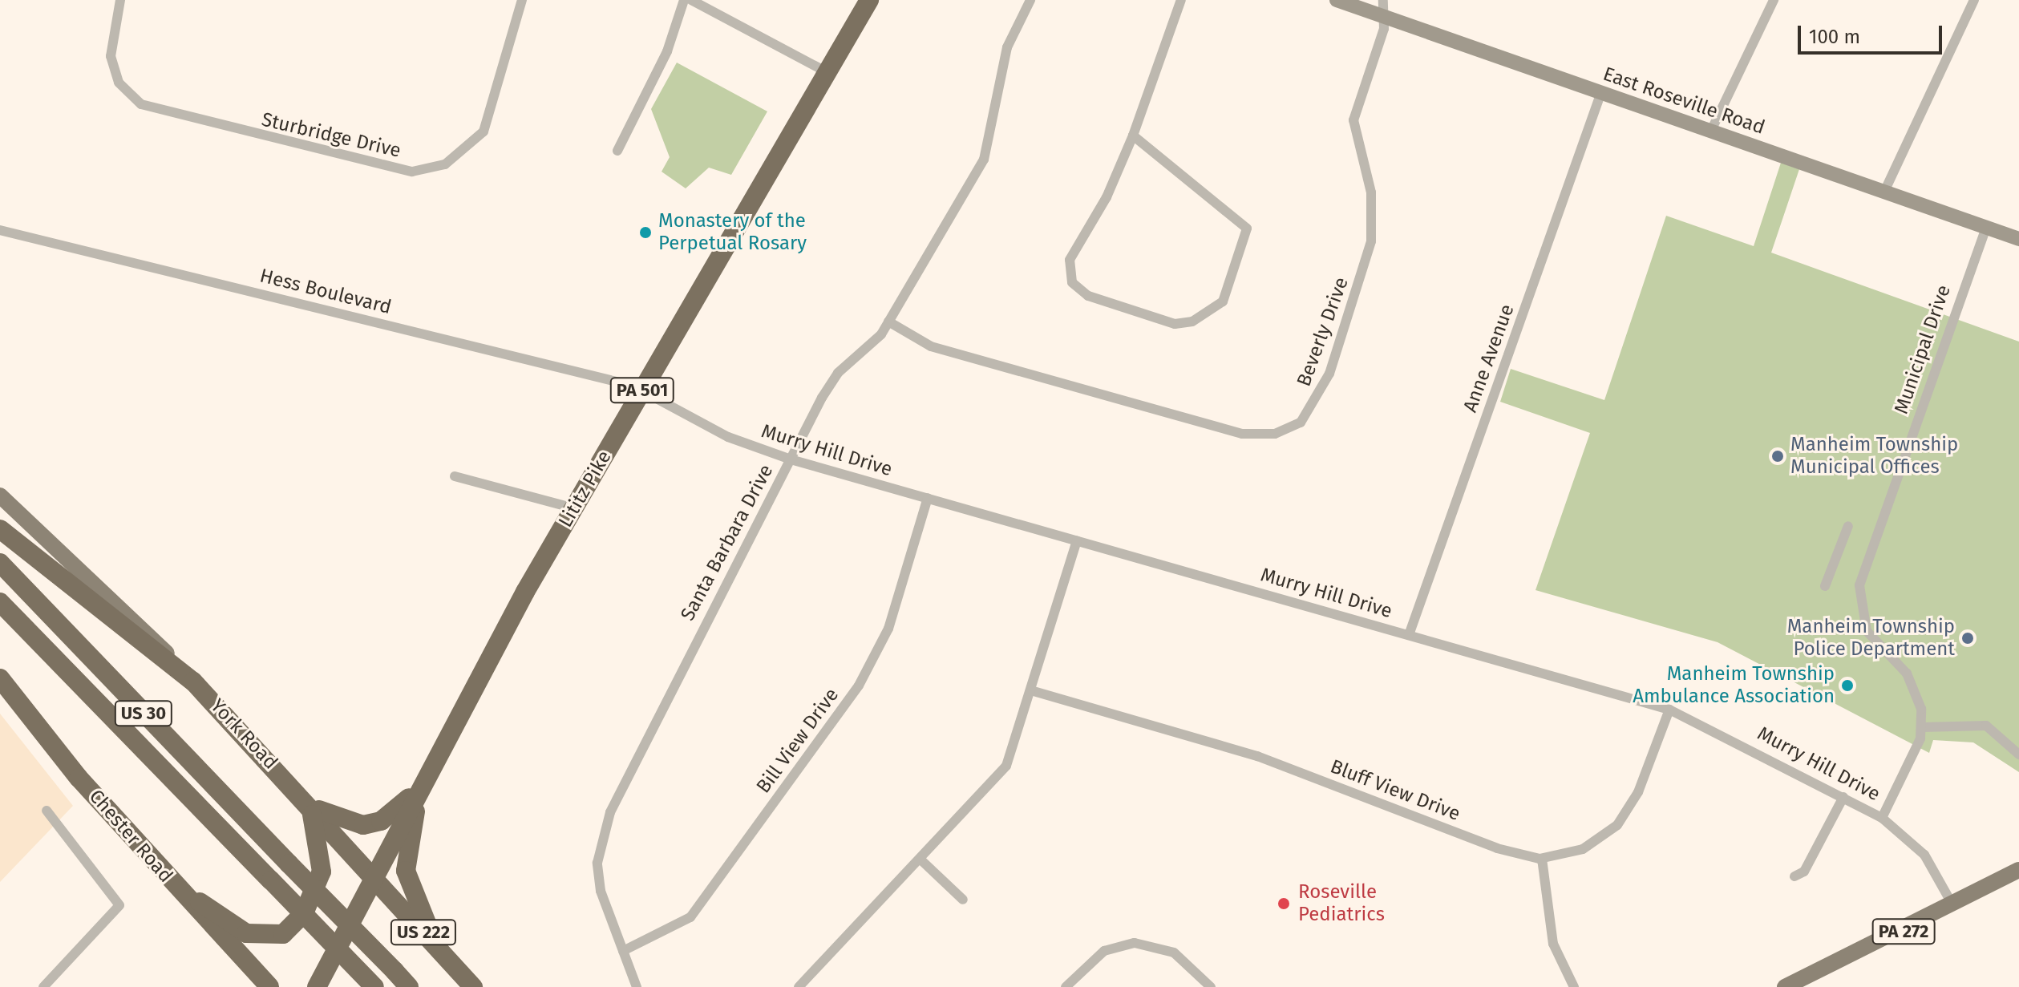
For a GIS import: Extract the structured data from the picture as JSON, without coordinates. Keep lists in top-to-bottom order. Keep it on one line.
{"streets":{"highway":["PA 501","Lititz Pike","US 30","York Road","Chester Road","US 222"],"main road":["PA 272"],"street":["East Roseville Road","Sturbridge Drive","Hess Boulevard","Beverly Drive","Municipal Drive","Anne Avenue","Murry Hill Drive","Santa Barbara Drive","Bill View Drive","Bluff View Drive"]},"crossings":[["East Roseville Road","Beverly Drive"],["East Roseville Road","Municipal Drive"],["East Roseville Road","Anne Avenue"],["Hess Boulevard","Murry Hill Drive"],["Hess Boulevard","Lititz Pike"],["Beverly Drive","Santa Barbara Drive"],["Municipal Drive","Murry Hill Drive"],["Anne Avenue","Murry Hill Drive"],["Murry Hill Drive","Lititz Pike"],["Murry Hill Drive","Santa Barbara Drive"],["Murry Hill Drive","Bill View Drive"],["Murry Hill Drive","Bluff View Drive"],["Murry Hill Drive","PA 272"],["Lititz Pike","York Road"],["Santa Barbara Drive","Bill View Drive"]],"places":["Monastery of the Perpetual Rosary","Manheim Township Municipal Offices","Manheim Township Police Department","Manheim Township Ambulance Association","Roseville Pediatrics"],"scale_bar":"100 m"}
